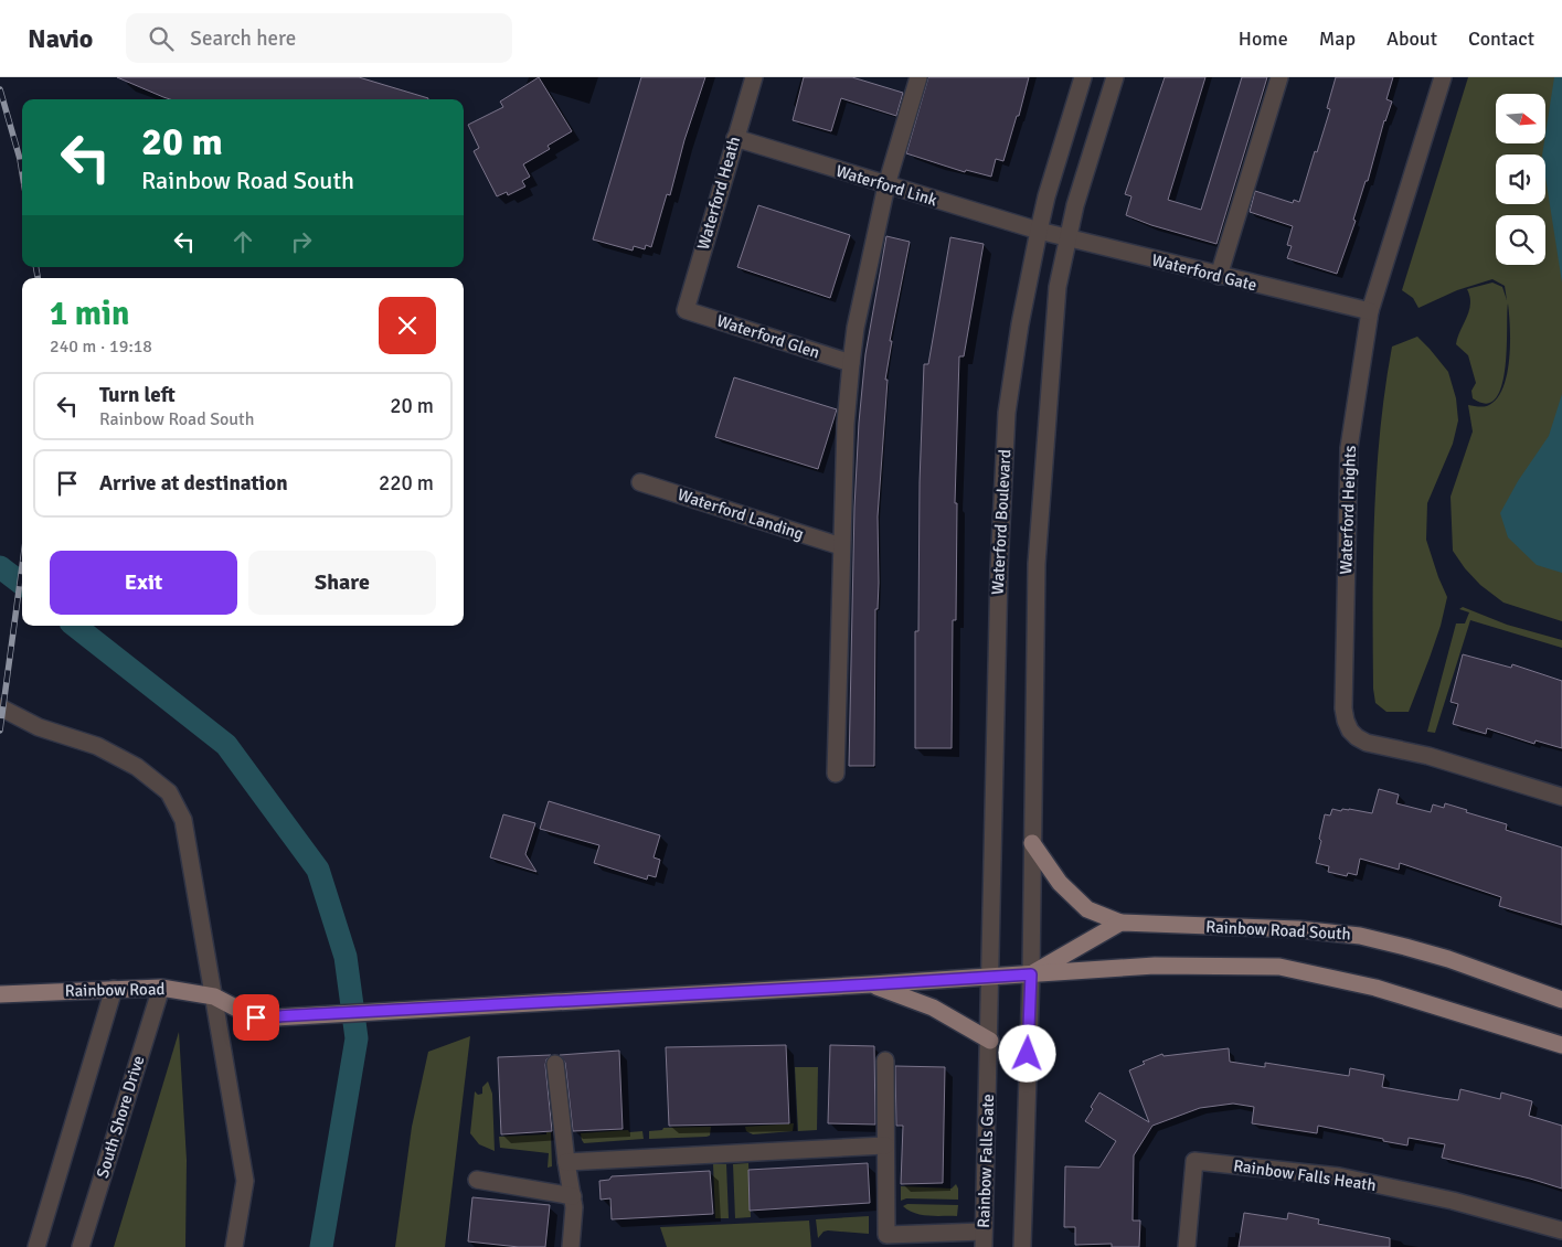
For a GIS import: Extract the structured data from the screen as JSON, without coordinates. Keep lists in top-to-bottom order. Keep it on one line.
{"streets":{"main road":["Rainbow Road South","Rainbow Road"],"street":["Waterford Link","Waterford Heath","Waterford Gate","Waterford Glen","Waterford Heights","Waterford Landing","Waterford Boulevard","South Shore Drive","Rainbow Falls Gate","Rainbow Falls Heath"]},"crossings":[["Waterford Link","Waterford Heath"],["Waterford Link","Waterford Gate"],["Waterford Link","Waterford Boulevard"],["Waterford Heath","Waterford Glen"],["Waterford Gate","Waterford Heights"],["Waterford Gate","Waterford Boulevard"],["Waterford Boulevard","Rainbow Falls Gate"],["Rainbow Road","South Shore Drive"]],"north":"right","page":{"header":"Navio","search":"Search here","nav":["Home","Map","About","Contact"],"turn":["20 m","Rainbow Road South"],"heading":["1 min","240 m · 19:18"],"list":[{"name":"Turn left","note":"Rainbow Road South","value":"20 m"},{"name":"Arrive at destination","value":"220 m"}],"buttons":["Exit","Share"]}}
